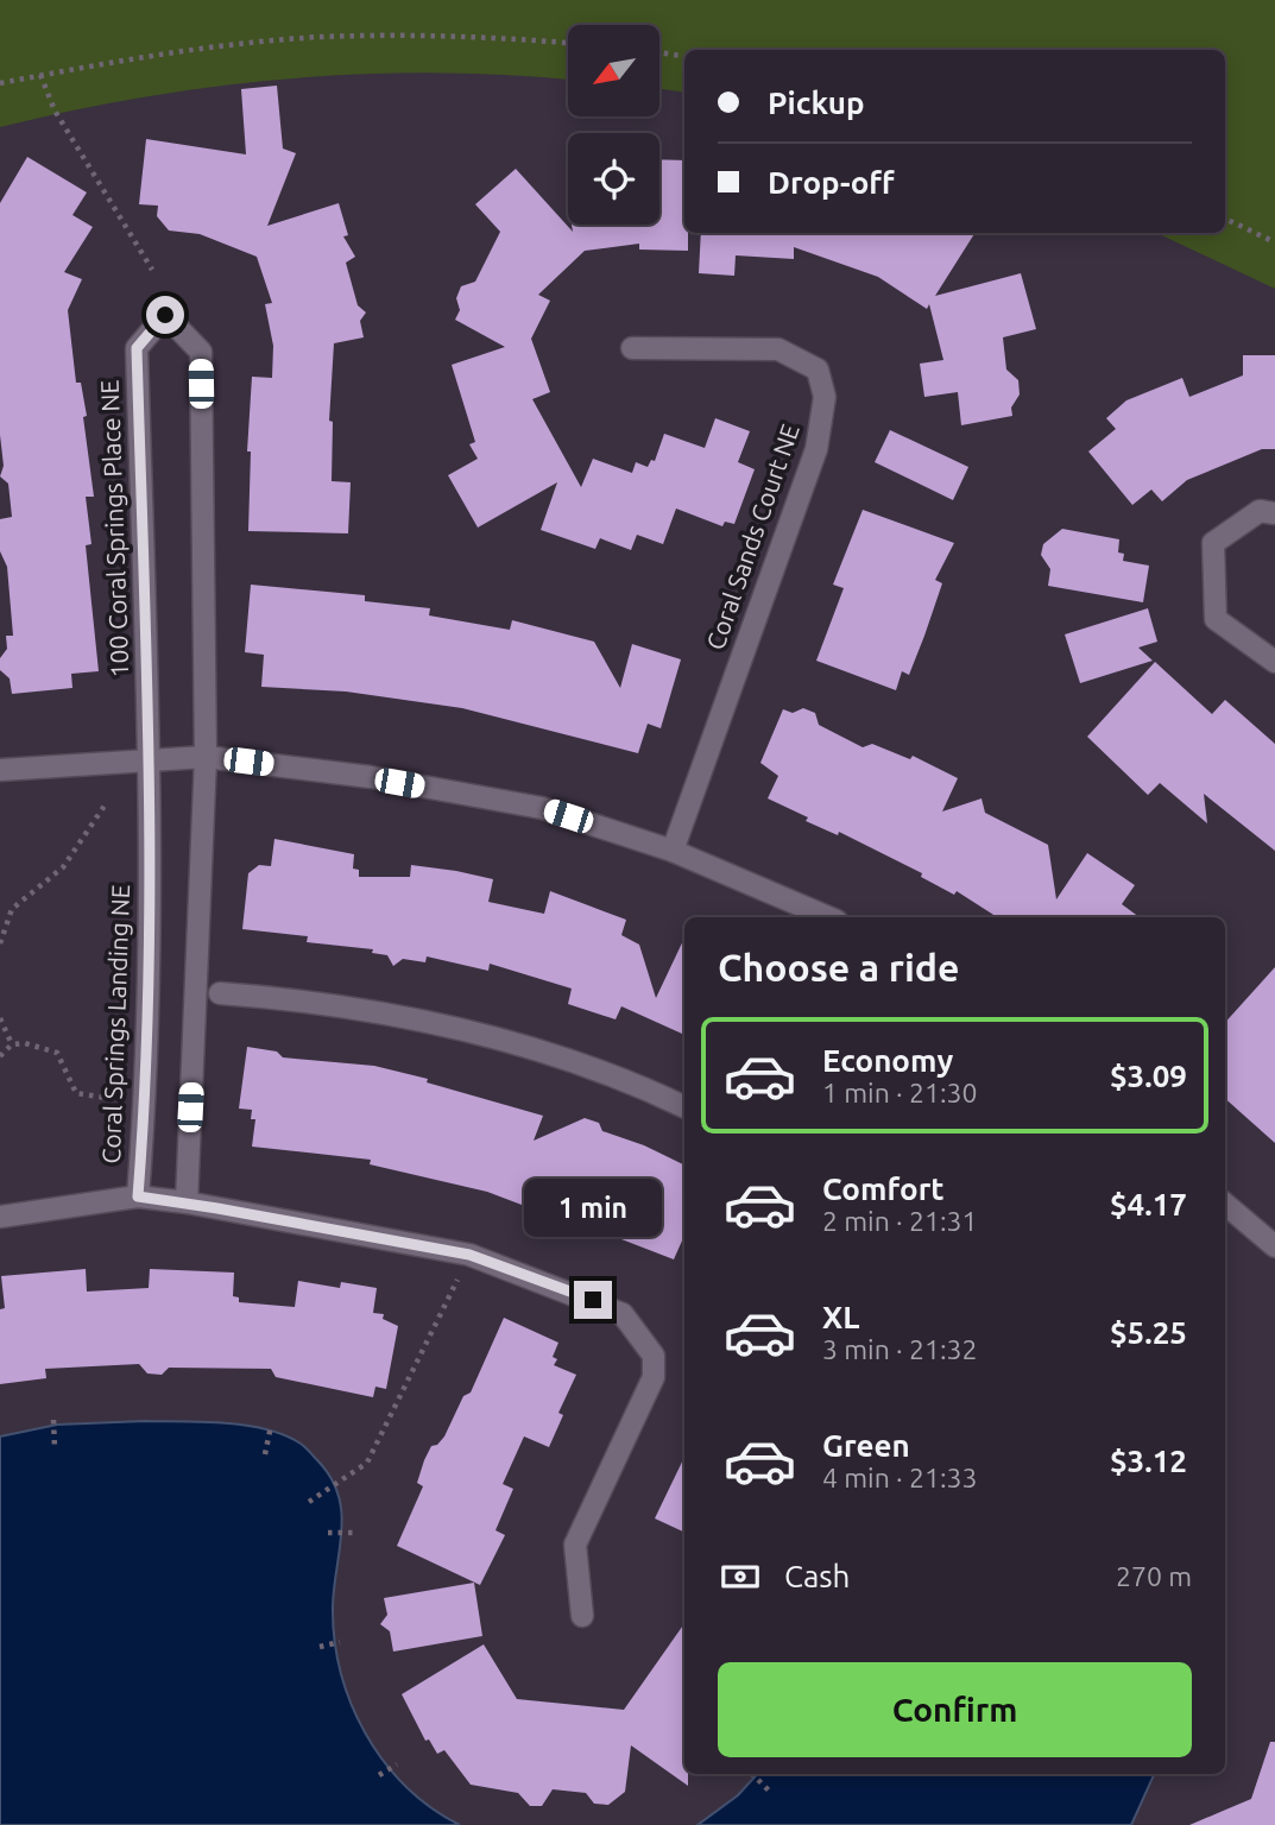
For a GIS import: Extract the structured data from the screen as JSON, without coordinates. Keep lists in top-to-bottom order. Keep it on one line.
{"streets":{"street":["100 Coral Springs Place NE","Coral Sands Court NE","Coral Springs Landing NE"]},"crossings":[["100 Coral Springs Place NE","Coral Springs Landing NE"]],"north":"bottom left","page":{"banner":["Pickup","Drop-off"],"heading":"Choose a ride","list":[{"name":"Economy","note":"1 min · 21:30","value":"$3.09"},{"name":"Comfort","note":"2 min · 21:31","value":"$4.17"},{"name":"XL","note":"3 min · 21:32","value":"$5.25"},{"name":"Green","note":"4 min · 21:33","value":"$3.12"}],"bubble":"1 min","pay":["Cash","270 m"],"buttons":"Confirm"}}
